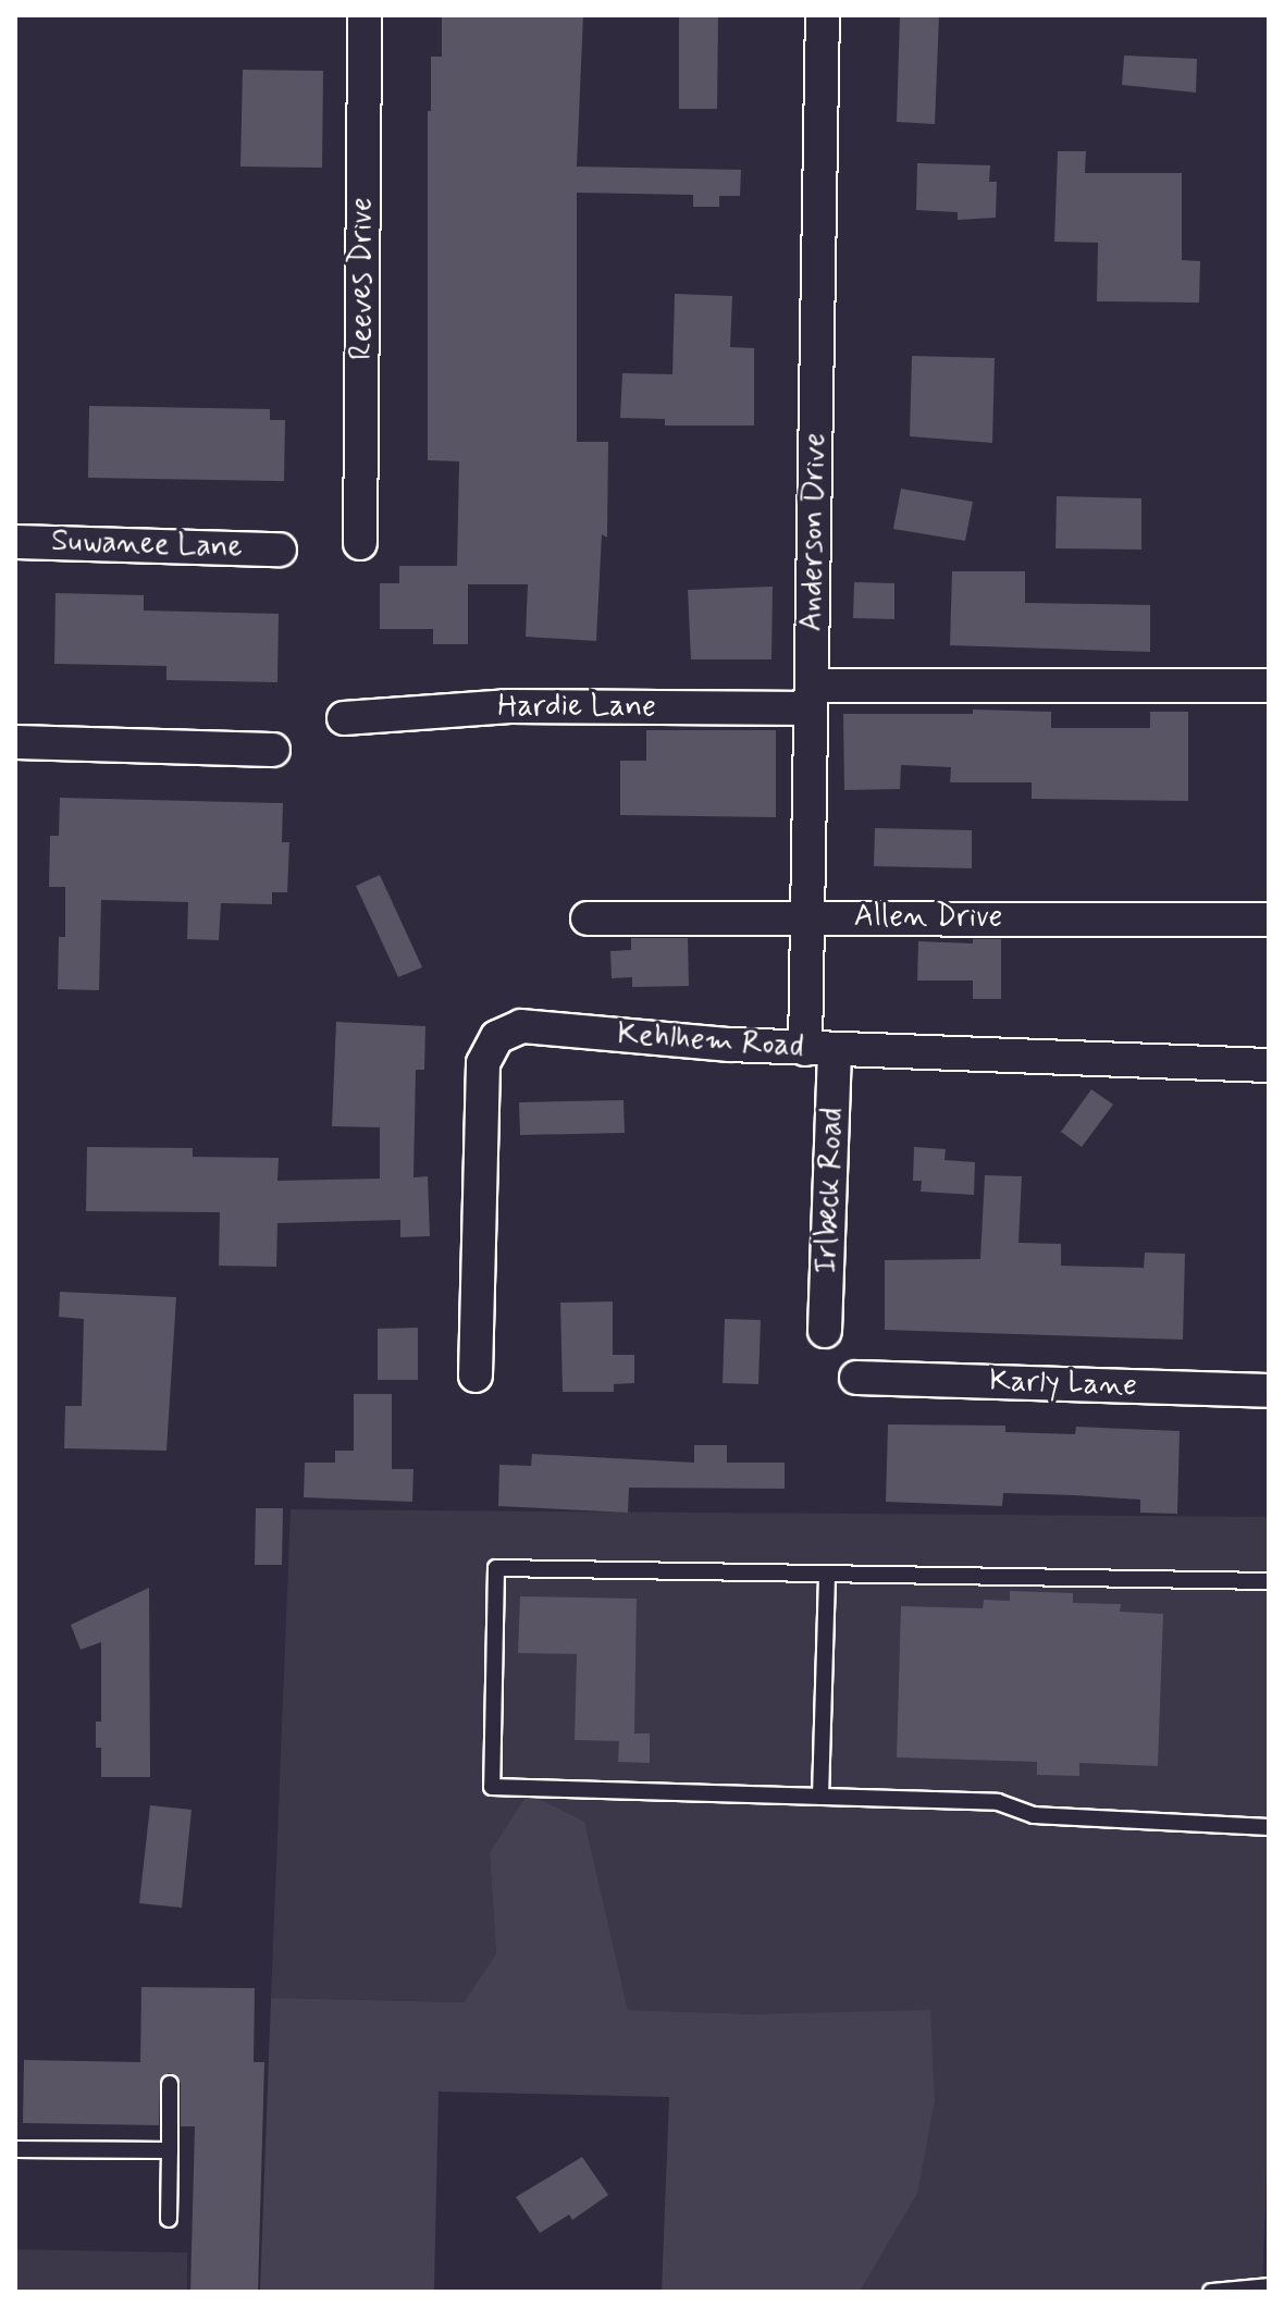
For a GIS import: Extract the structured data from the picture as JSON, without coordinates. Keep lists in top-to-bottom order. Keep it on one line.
{"streets":{"street":["Reeves Drive","Anderson Drive","Suwanee Lane","Hardie Lane","Allen Drive","Kehlhem Road","Irlbeck Road","Karly Lane"]},"crossings":[["Anderson Drive","Hardie Lane"],["Anderson Drive","Allen Drive"],["Anderson Drive","Kehlhem Road"],["Anderson Drive","Irlbeck Road"],["Kehlhem Road","Irlbeck Road"]]}
